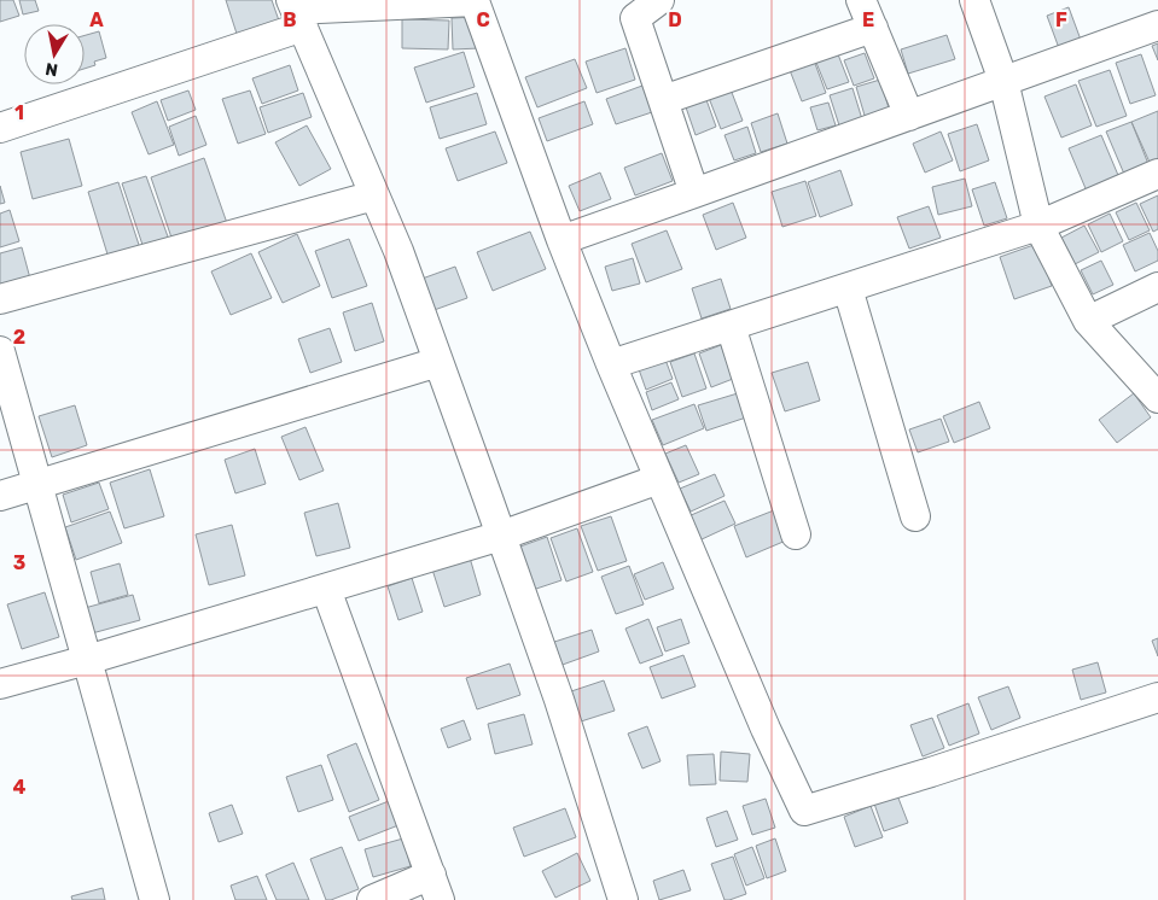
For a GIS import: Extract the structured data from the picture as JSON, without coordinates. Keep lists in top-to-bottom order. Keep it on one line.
{"north":"bottom","grid":{"columns":["A","B","C","D","E","F"],"rows":["1","2","3","4"]}}
